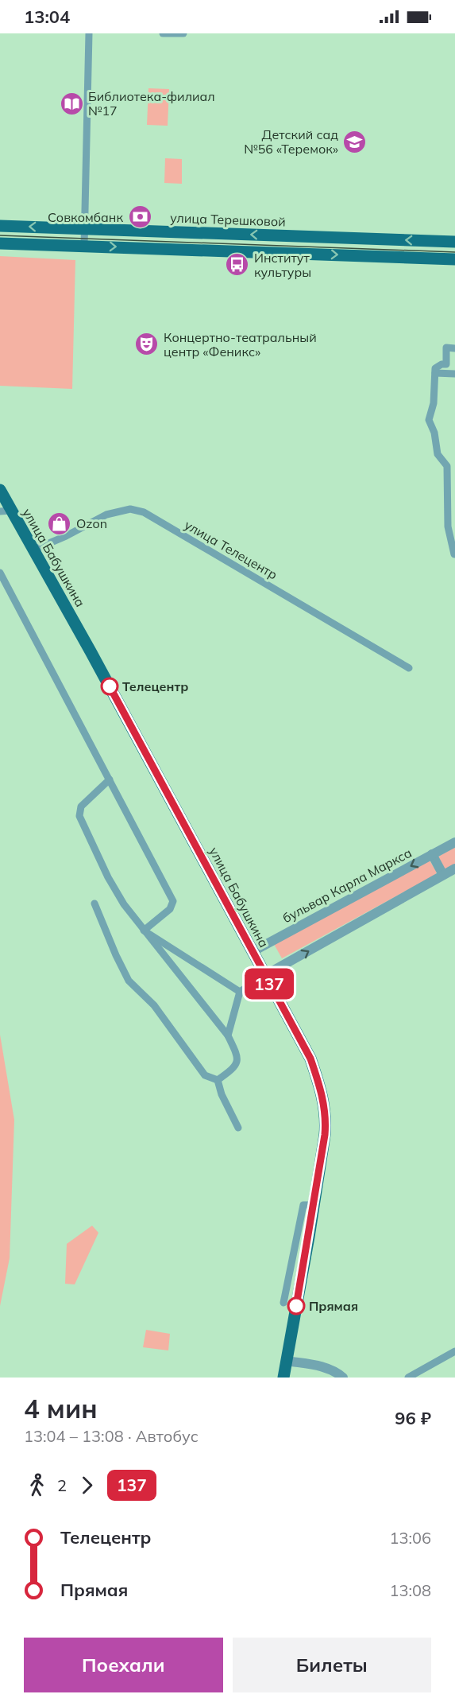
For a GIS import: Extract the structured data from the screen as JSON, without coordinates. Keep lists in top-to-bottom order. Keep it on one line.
{"streets":{"main road":["улица Терешковой","улица Бабушкина"],"street":["улица Телецентр","бульвар Карла Маркса"]},"crossings":[["улица Телецентр","улица Бабушкина"],["улица Бабушкина","бульвар Карла Маркса"]],"places":{"library":["Библиотека-филиал №17"],"school or university":["Детский сад №56 «Теремок»"],"bank":["Совкомбанк"],"bus stop":["Институт культуры"],"theatre":["Концертно-театральный центр «Феникс»"],"shop":["Ozon"],"other":["Телецентр","Прямая"]},"lines":["bus line 137"],"page":{"status":"13:04","on_map":"137","heading":["4 мин","13:04 – 13:08 · Автобус","96 ₽"],"legs":["2","137"],"list":[{"name":"Телецентр","value":"13:06"},{"name":"Прямая","value":"13:08"}],"buttons":["Поехали","Билеты"]}}
